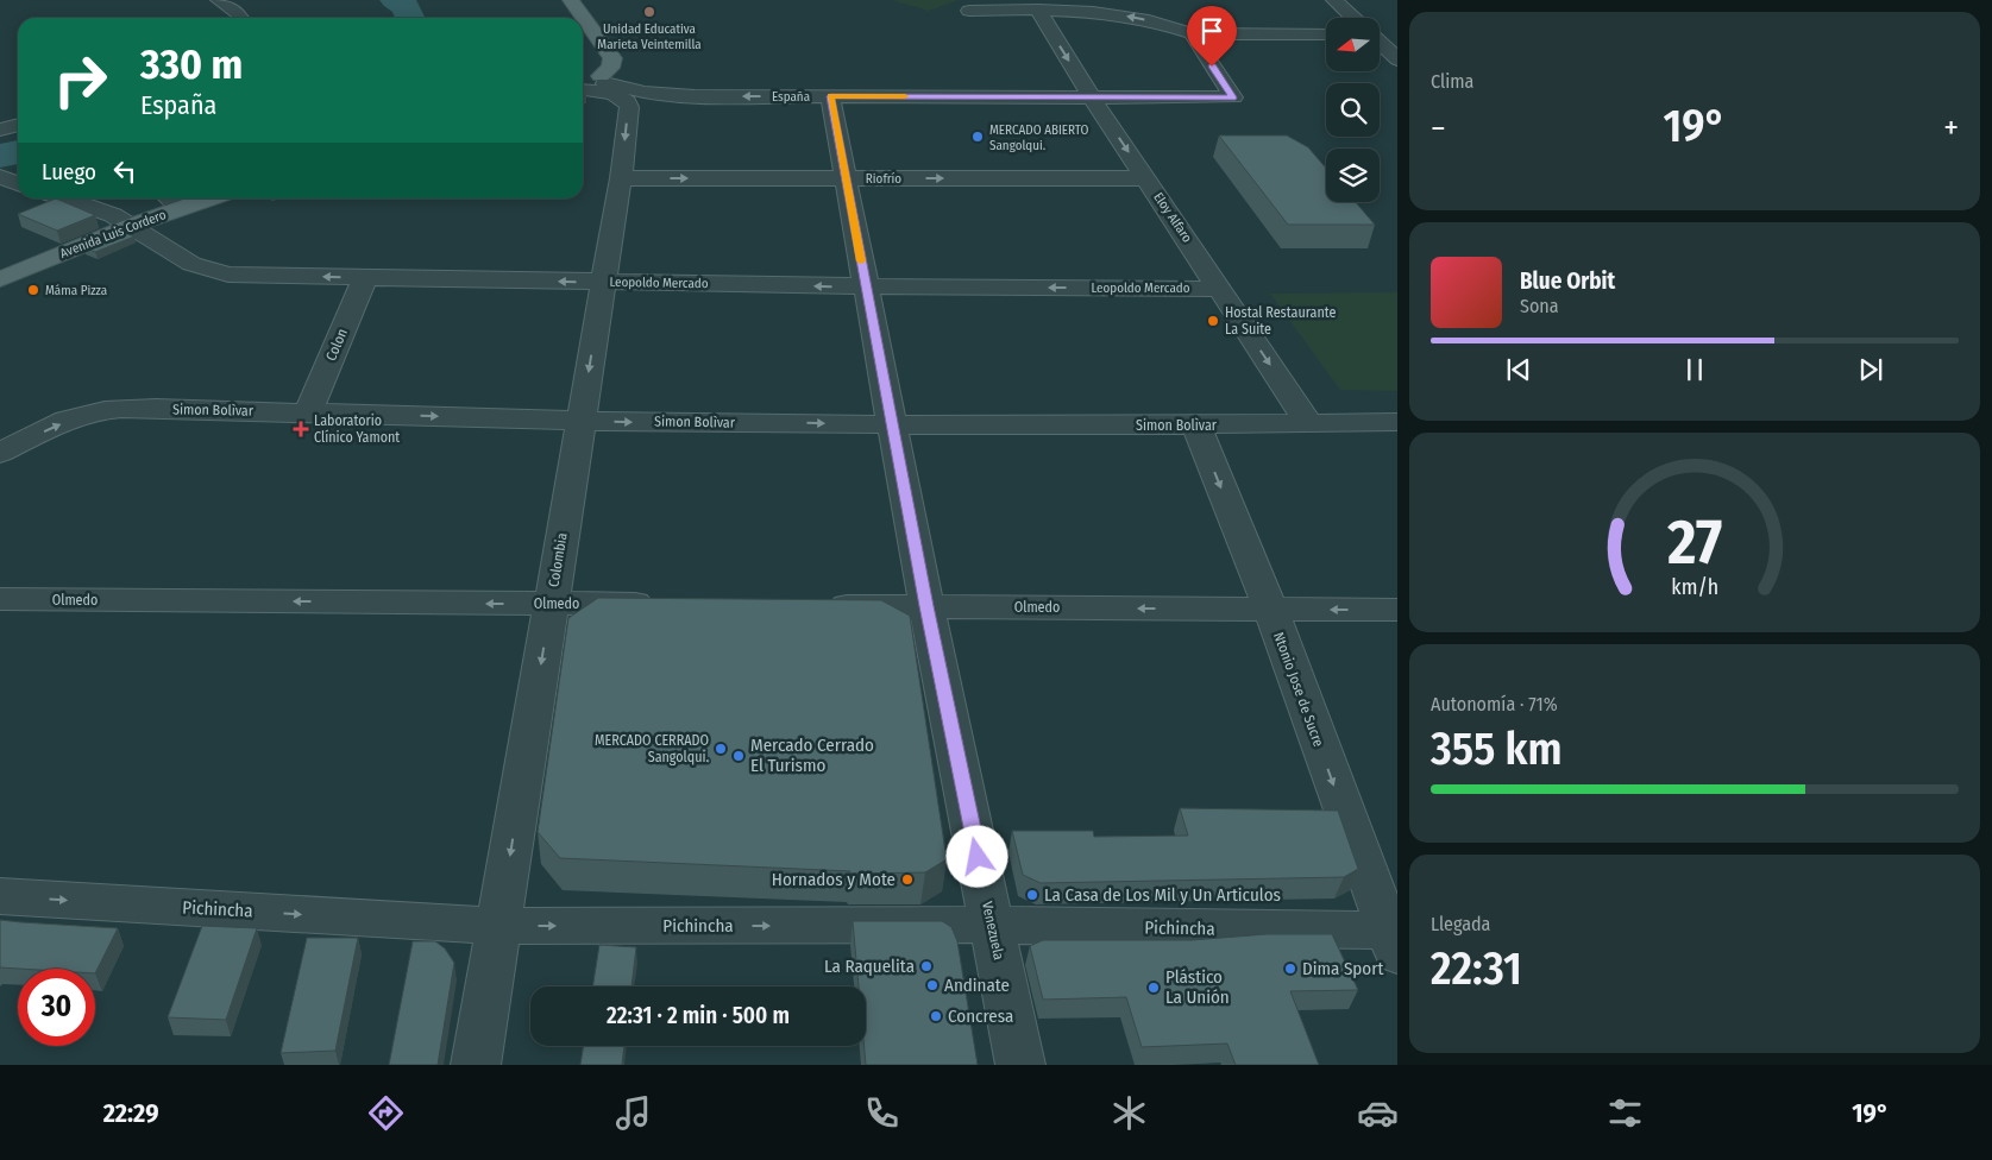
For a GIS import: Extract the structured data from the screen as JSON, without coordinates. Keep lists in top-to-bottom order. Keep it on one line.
{"streets":{"main road":["Avenida Luis Cordero"],"street":["España","Riofrío","Eloy Alfaro","Leopoldo Mercado","Colon","Simon Bolìvar","Colombia","Olmedo","Ntonio Jose de Sucre","Pichincha","Venezuela"]},"crossings":[["España","Eloy Alfaro"],["España","Colombia"],["España","Venezuela"],["Riofrío","Eloy Alfaro"],["Riofrío","Colombia"],["Riofrío","Venezuela"],["Eloy Alfaro","Leopoldo Mercado"],["Eloy Alfaro","Simon Bolìvar"],["Avenida Luis Cordero","Leopoldo Mercado"],["Leopoldo Mercado","Colon"],["Leopoldo Mercado","Colombia"],["Leopoldo Mercado","Venezuela"],["Colon","Simon Bolìvar"],["Simon Bolìvar","Colombia"],["Simon Bolìvar","Ntonio Jose de Sucre"],["Simon Bolìvar","Venezuela"],["Colombia","Olmedo"],["Colombia","Pichincha"],["Olmedo","Ntonio Jose de Sucre"],["Olmedo","Venezuela"],["Ntonio Jose de Sucre","Pichincha"],["Pichincha","Venezuela"]],"one_way":["Eloy Alfaro","Leopoldo Mercado","Simon Bolìvar","Colombia","Olmedo","Ntonio Jose de Sucre","Pichincha"],"places":{"other":["Unidad Educativa Marieta Veintemilla","MERCADO ABIERTO Sangolqui.","Máma Pizza","Hostal Restaurante La Suite","MERCADO CERRADO Sangolqui.","Mercado Cerrado El Turismo","Hornados y Mote","La Casa de Los Mil y Un Articulos","La Raquelita","Dima Sport","Andinate","Plástico La Unión","Concresa"],"health":["Laboratorio Clínico Yamont"]},"north":"left","page":{"tile":["Clima",["Autonomía · 71%","355 km"],["Llegada","22:31"]],"turn":["330 m","España"],"heat":["−","19°","+"],"then":"Luego","song":["Blue Orbit","Sona"],"limit":"30","trip":"22:31 · 2 min · 500 m","tabs":["22:29","19°"],"gauge":["27","km/h"]}}
